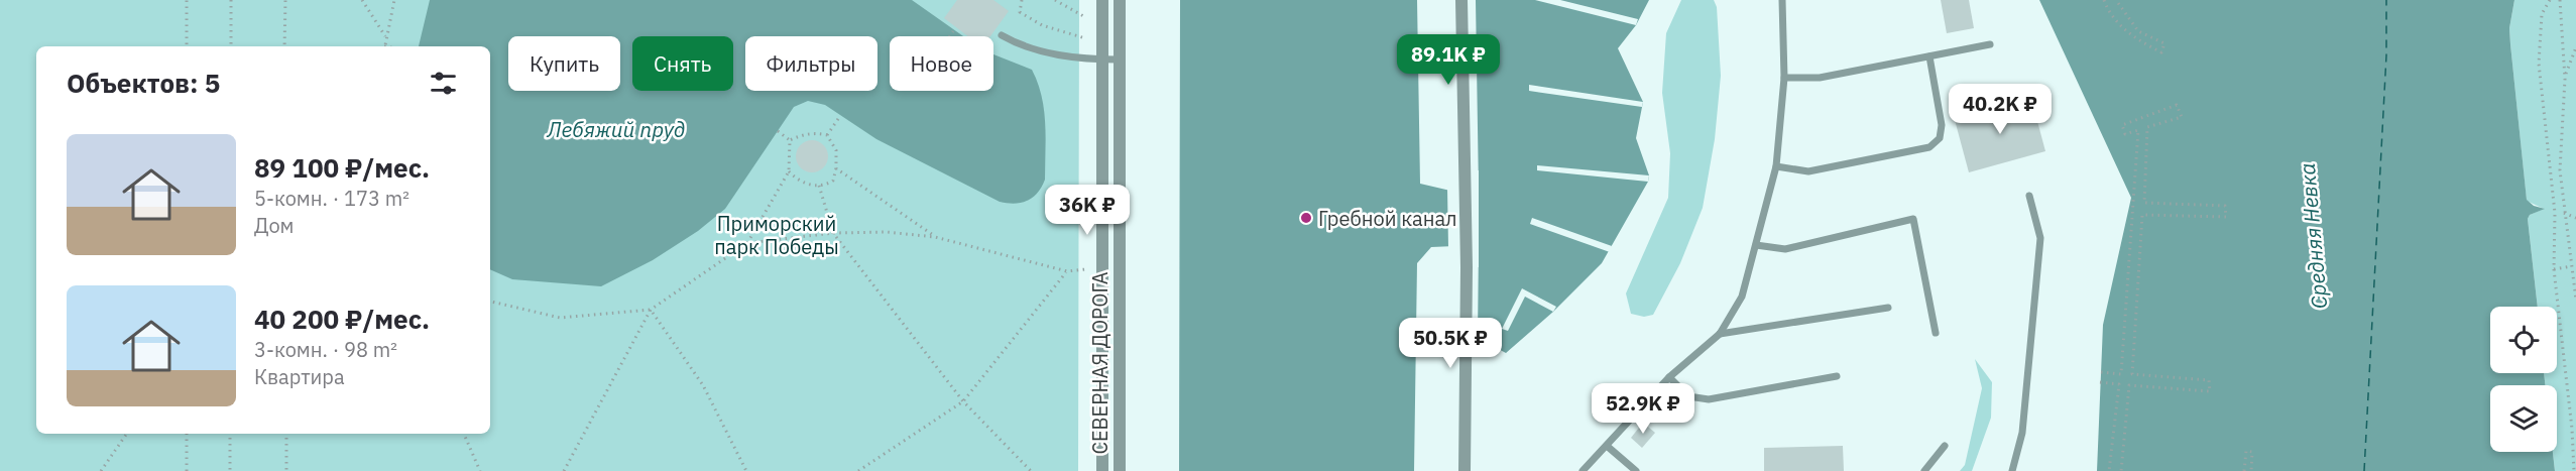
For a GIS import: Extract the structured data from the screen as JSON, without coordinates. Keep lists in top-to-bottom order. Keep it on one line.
{"streets":{"street":["СЕВЕРНАЯ ДОРОГА"]},"water":["Лебяжий пруд","Средняя Невка"],"parks":["Приморский парк Победы"],"places":["Гребной канал"],"page":{"price":["89.1K ₽","40.2K ₽","36K ₽","50.5K ₽","52.9K ₽"],"chip":["Купить","Снять","Фильтры","Новое"],"heading":"Объектов: 5","list":[{"name":"89 100 ₽/мес.","note":"5-комн. · 173 m² · Дом"},{"name":"40 200 ₽/мес.","note":"3-комн. · 98 m² · Квартира"}]}}
